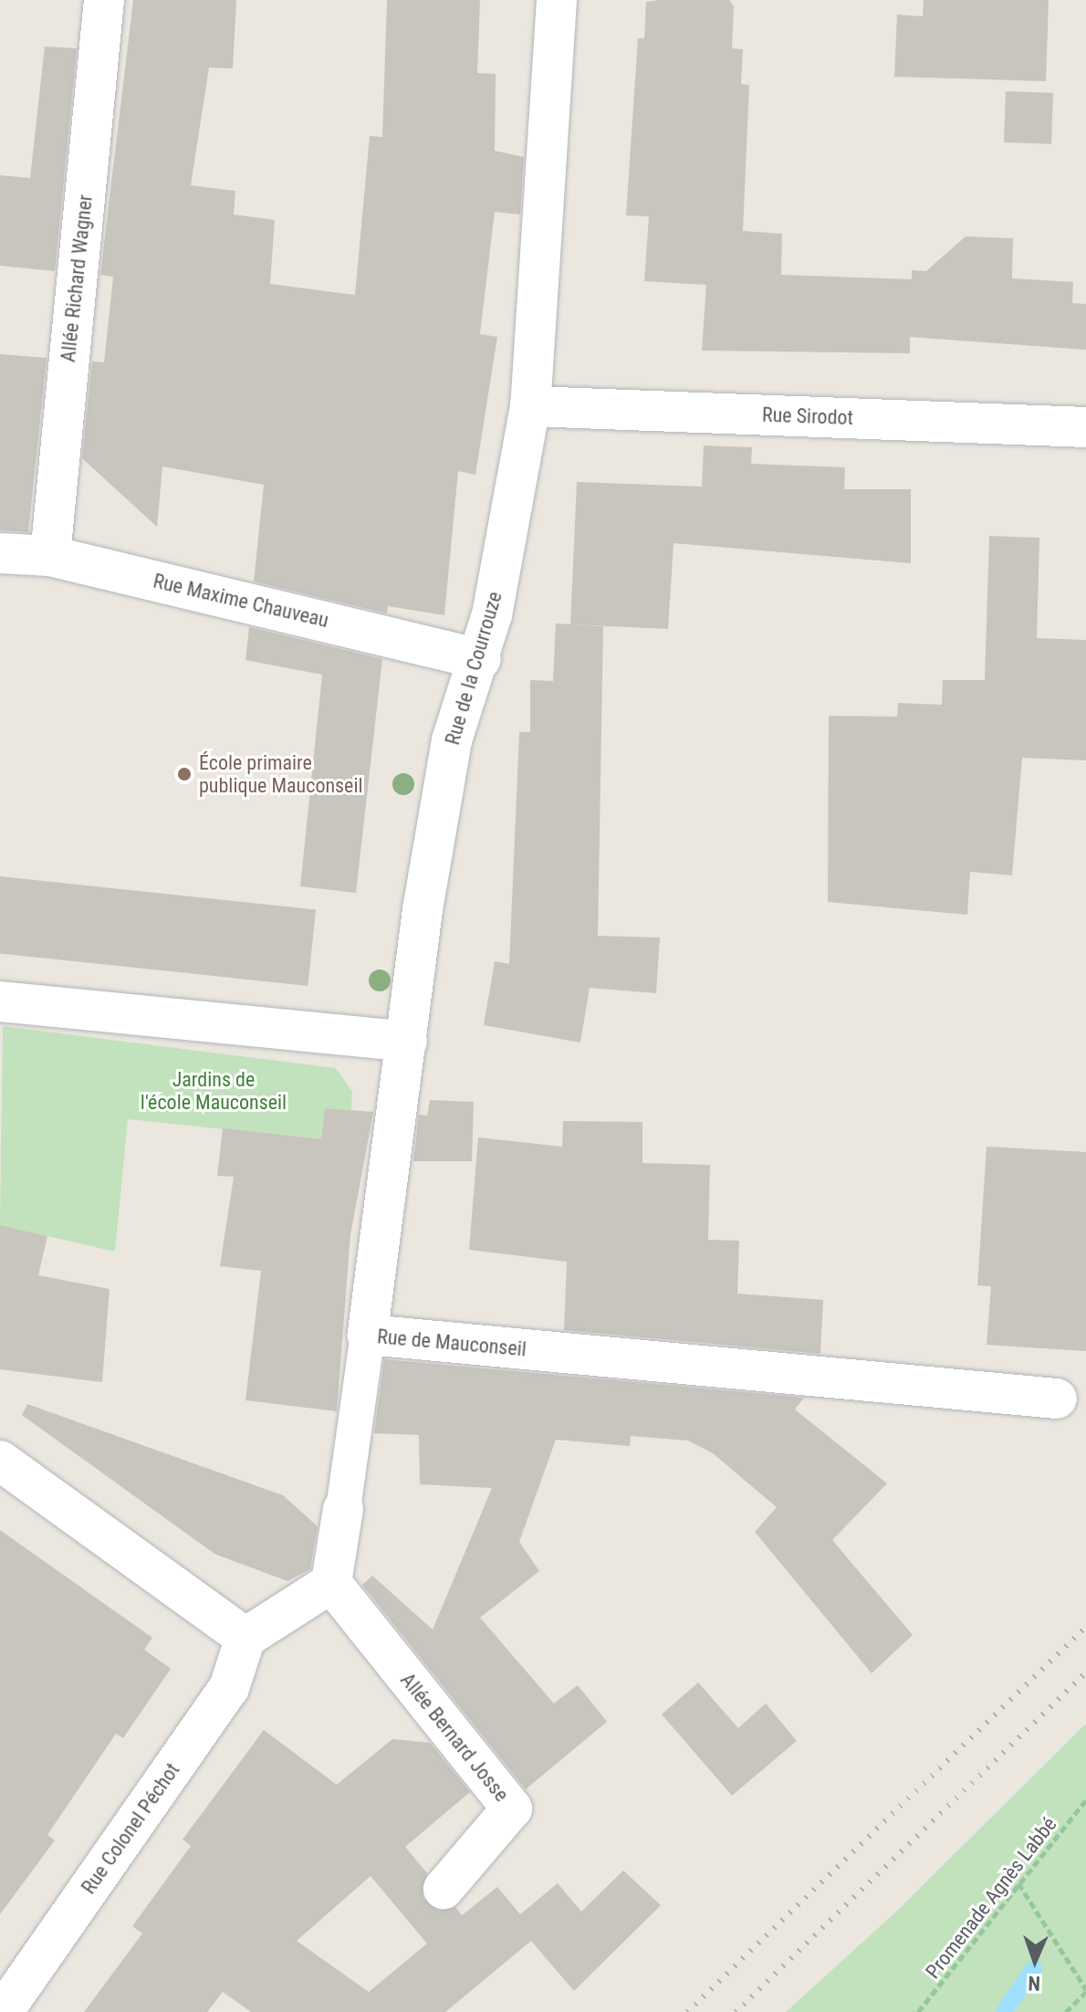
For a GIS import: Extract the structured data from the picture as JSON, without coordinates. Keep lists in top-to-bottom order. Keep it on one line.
{"streets":{"street":["Allée Richard Wagner","Rue Sirodot","Rue Maxime Chauveau","Rue de la Courrouze","Rue de Mauconseil","Allée Bernard Josse","Rue Colonel Péchot"],"path":["Promenade Agnès Labbé"]},"crossings":[["Allée Richard Wagner","Rue Maxime Chauveau"],["Rue Sirodot","Rue de la Courrouze"],["Rue Maxime Chauveau","Rue de la Courrouze"],["Rue de la Courrouze","Rue de Mauconseil"],["Rue de Mauconseil","Allée Bernard Josse"]],"parks":["Jardins de l'école Mauconseil"],"places":["École primaire publique Mauconseil"],"north":"bottom"}
